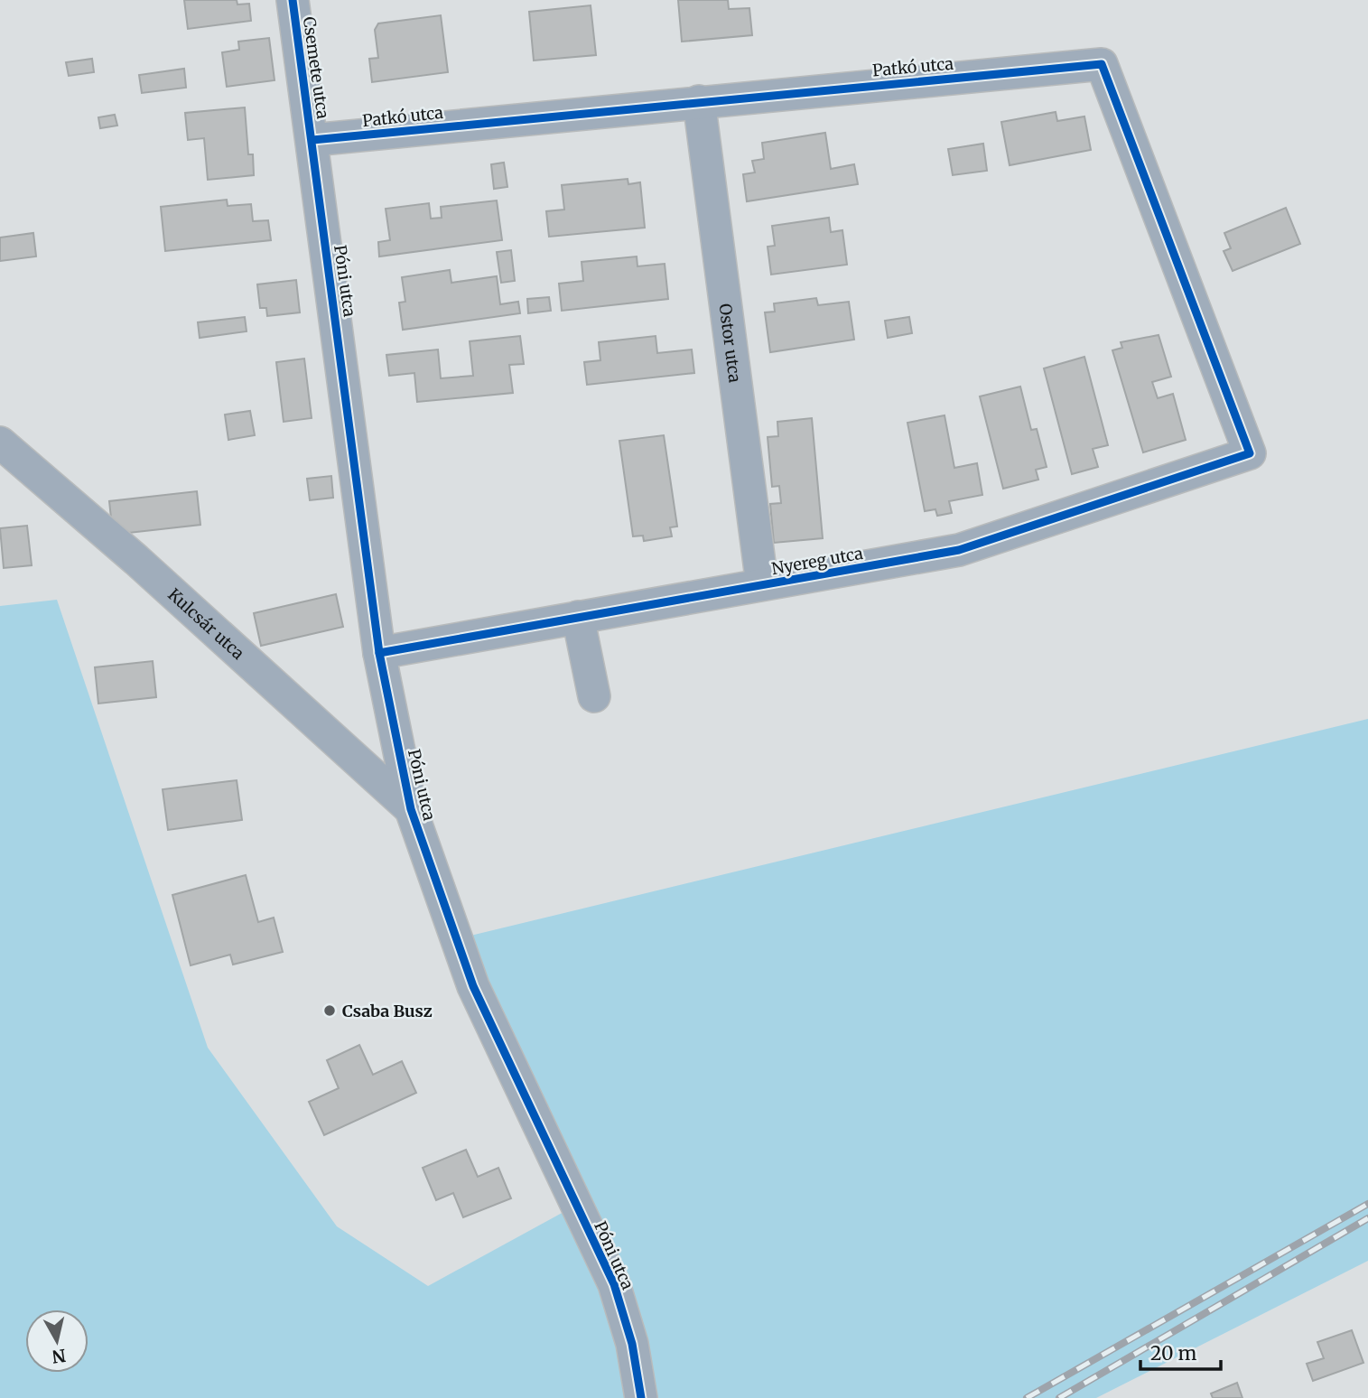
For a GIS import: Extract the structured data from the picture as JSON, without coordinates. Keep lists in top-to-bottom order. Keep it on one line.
{"streets":{"street":["Patkó utca","Csemete utca","Póni utca","Ostor utca","Nyereg utca","Kulcsár utca"]},"crossings":[["Patkó utca","Csemete utca"],["Patkó utca","Póni utca"],["Patkó utca","Ostor utca"],["Patkó utca","Nyereg utca"],["Csemete utca","Póni utca"],["Póni utca","Nyereg utca"],["Póni utca","Kulcsár utca"],["Ostor utca","Nyereg utca"]],"places":["Csaba Busz"],"scale_bar":"20 m","north":"bottom"}
